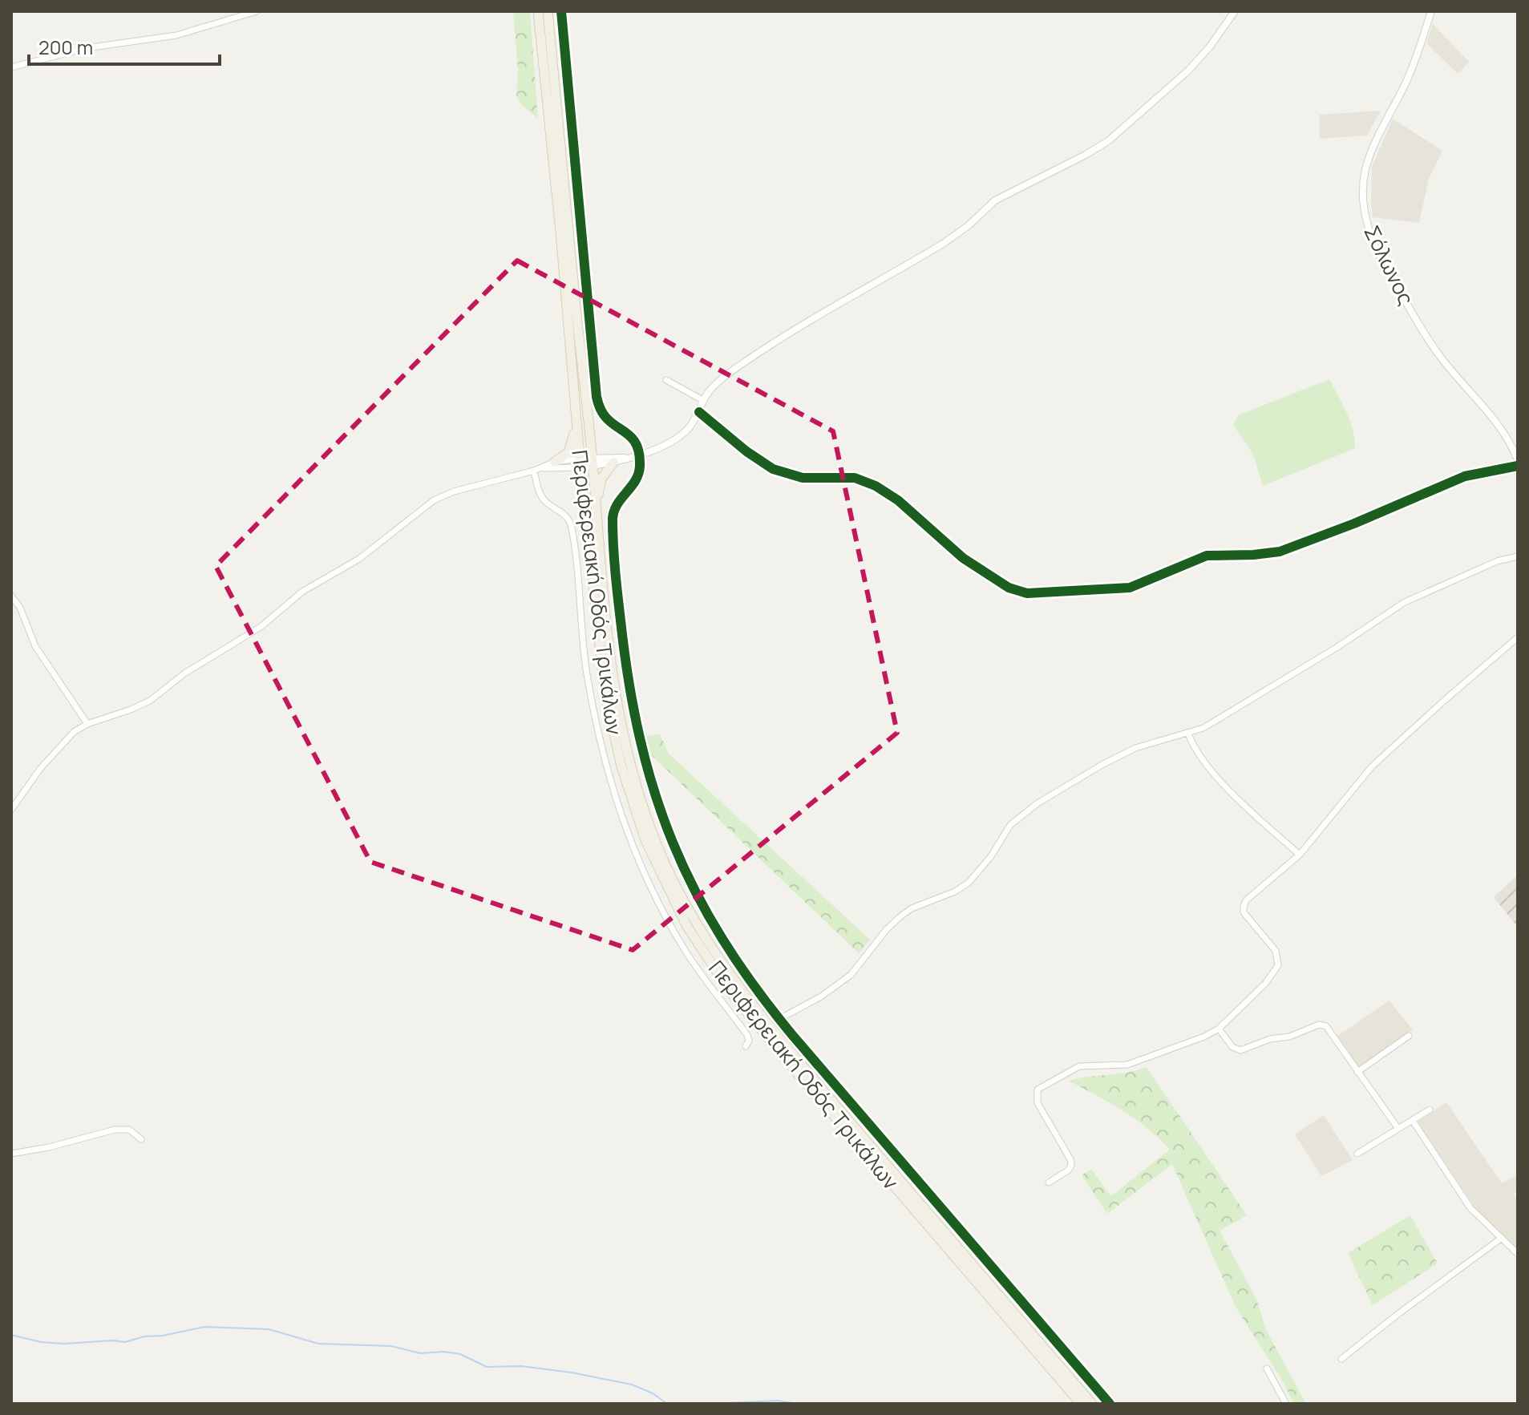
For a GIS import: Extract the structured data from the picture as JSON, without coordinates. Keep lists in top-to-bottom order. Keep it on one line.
{"streets":{"main road":["Περιφερειακή Οδός Τρικάλων"],"street":["Σόλωνος"]},"scale_bar":"200 m"}
